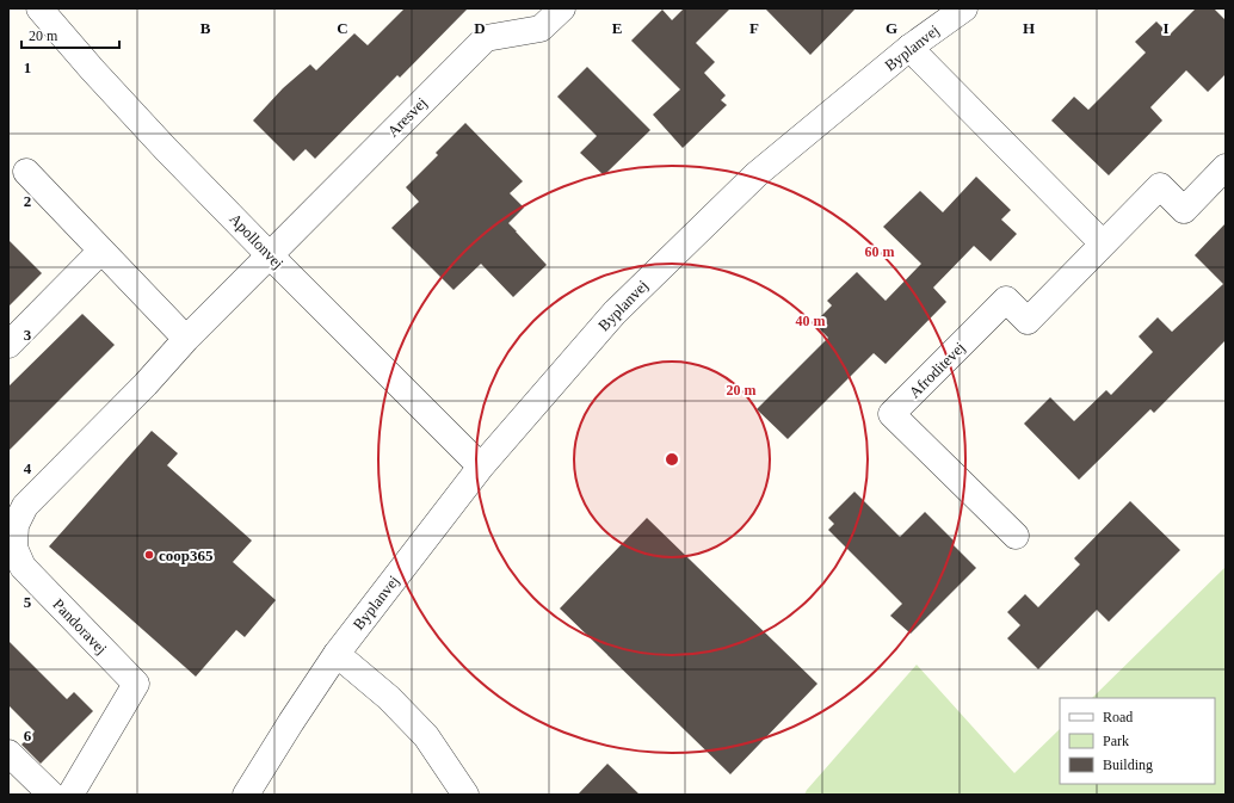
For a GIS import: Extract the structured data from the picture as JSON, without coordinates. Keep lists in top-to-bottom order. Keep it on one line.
{"streets":{"street":["Byplanvej","Aresvej","Apollonvej","Afroditevej","Pandoravej"]},"crossings":[["Byplanvej","Apollonvej"],["Aresvej","Apollonvej"],["Aresvej","Pandoravej"],["Apollonvej","Pandoravej"]],"places":["coop365"],"legend":["Road","Park","Building"],"scale_bar":"20 m","grid":{"columns":["B","C","D","E","F","G","H","I"],"rows":["1","2","3","4","5","6"]},"rings":["60 m","40 m","20 m"]}
